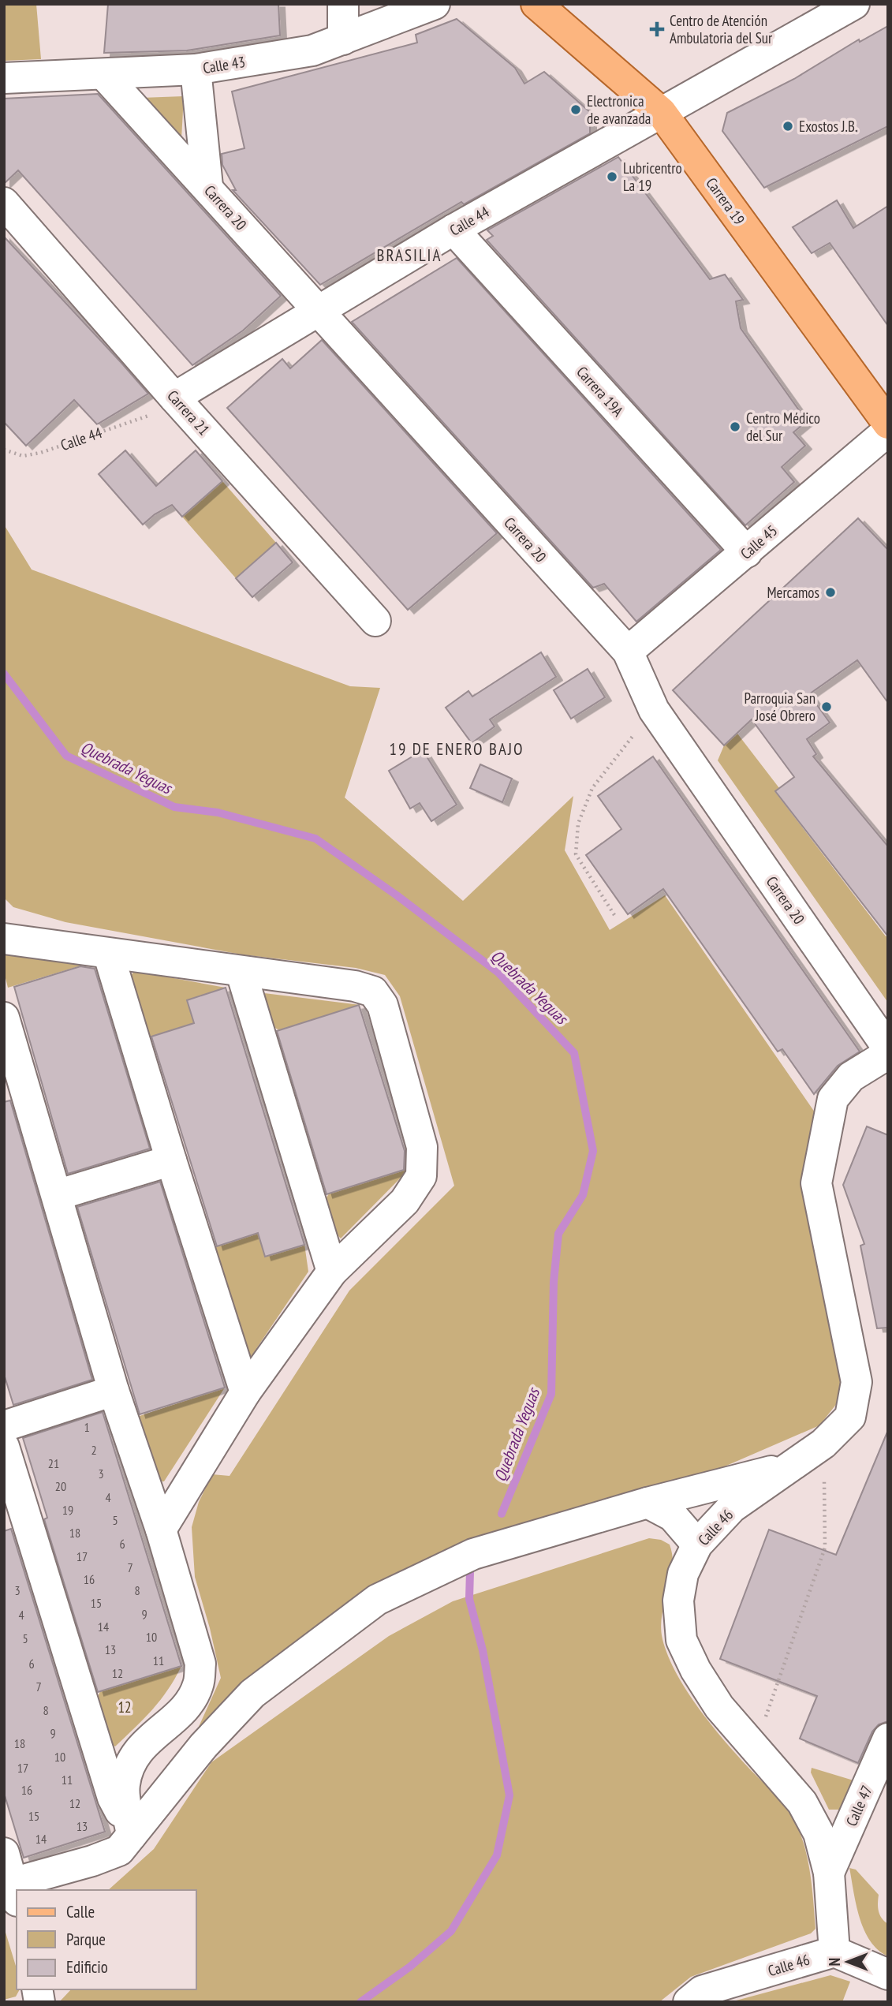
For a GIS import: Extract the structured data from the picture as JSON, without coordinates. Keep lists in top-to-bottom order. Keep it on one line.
{"streets":{"main road":["Carrera 19"],"street":["Calle 43","Carrera 20","Calle 44","Carrera 19A","Carrera 21","Calle 45","Calle 46","Calle 47"]},"crossings":[["Calle 43","Carrera 20"],["Carrera 19","Calle 44"],["Carrera 20","Calle 44"],["Carrera 20","Calle 45"],["Calle 44","Carrera 19A"],["Calle 44","Carrera 21"],["Carrera 19A","Calle 45"],["Calle 46","Calle 47"]],"districts":["BRASILIA","19 DE ENERO BAJO"],"water":["Quebrada Yeguas"],"parks":["12"],"places":{"health":["Centro de Atención Ambulatoria del Sur"],"other":["Electronica de avanzada","Exostos J.B.","Lubricentro La 19","Centro Médico del Sur","Mercamos","Parroquia San José Obrero"]},"house_numbers":["1","2","21","3","20","4","19","5","18","6","17","7","16","3","8","15","9","4","14","10","5","13","11","6","12","7","8","9","18","10","17","11","16","12","15","13","14"],"legend":["Calle","Parque","Edificio"],"north":"left"}
